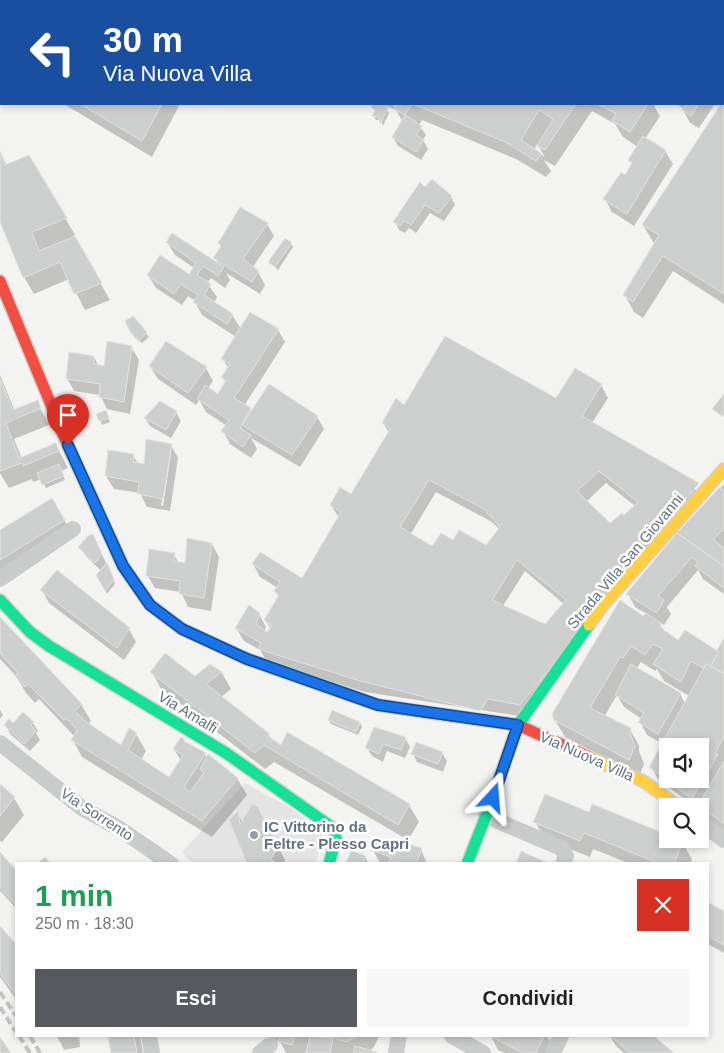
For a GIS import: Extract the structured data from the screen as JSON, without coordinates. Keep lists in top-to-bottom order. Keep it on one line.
{"streets":{"street":["Strada Villa San Giovanni","Via Amalfi","Via Nuova Villa","Via Sorrento"]},"crossings":[["Strada Villa San Giovanni","Via Nuova Villa"]],"places":["IC Vittorino da Feltre - Plesso Capri"],"page":{"turn":["30 m","Via Nuova Villa"],"heading":["1 min","250 m · 18:30"],"buttons":["Esci","Condividi"]}}
